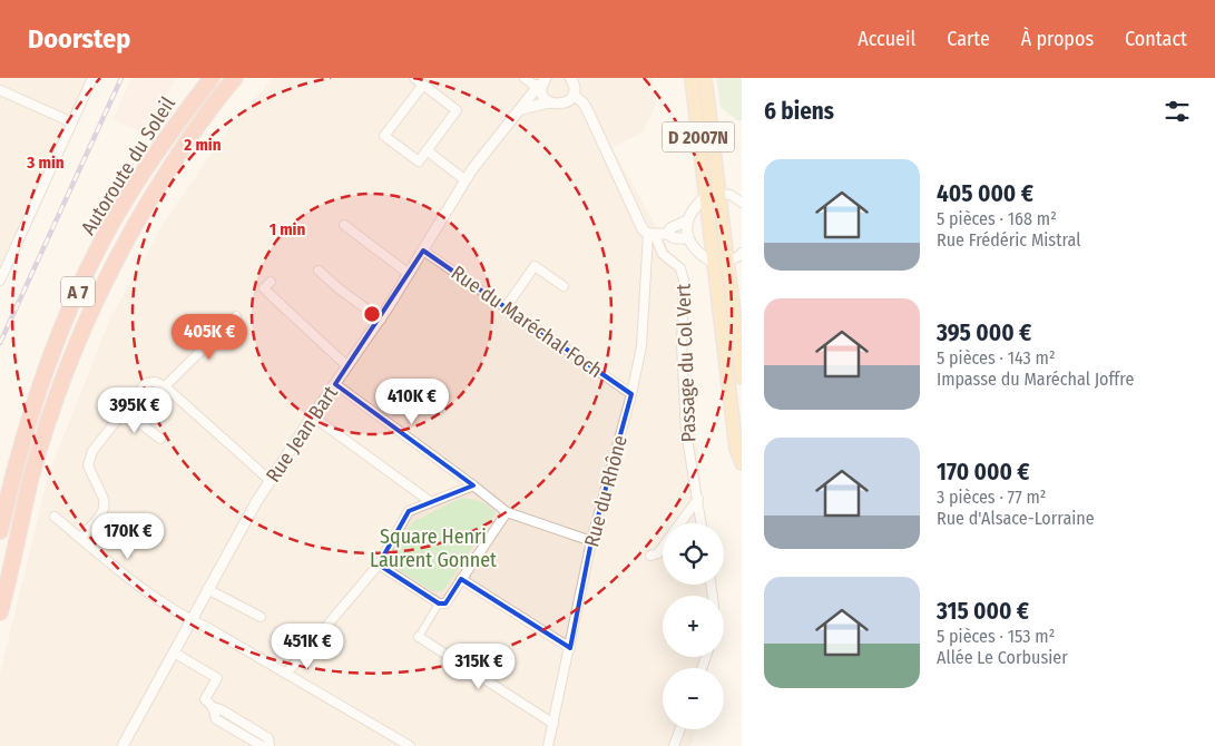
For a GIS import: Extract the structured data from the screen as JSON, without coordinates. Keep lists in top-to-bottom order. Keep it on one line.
{"streets":{"highway":["Autoroute du Soleil","A 7"],"main road":["D 2007N"],"street":["Rue du Maréchal Foch","Passage du Col Vert","Rue Jean Bart","Rue du Rhône"]},"crossings":[["Rue du Maréchal Foch","Rue Jean Bart"],["Rue du Maréchal Foch","Rue du Rhône"],["Passage du Col Vert","Rue du Rhône"]],"parks":["Square Henri Laurent Gonnet"],"page":{"header":"Doorstep","nav":["Accueil","Carte","À propos","Contact"],"heading":"6 biens","list":[{"name":"405 000 €","note":"5 pièces · 168 m² · Rue Frédéric Mistral"},{"name":"395 000 €","note":"5 pièces · 143 m² · Impasse du Maréchal Joffre"},{"name":"170 000 €","note":"3 pièces · 77 m² · Rue d'Alsace-Lorraine"},{"name":"315 000 €","note":"5 pièces · 153 m² · Allée Le Corbusier"}],"price":["405K €","410K €","395K €","170K €","451K €","315K €"],"map_buttons":["+","−"]},"rings":["2 min","3 min","1 min"]}
